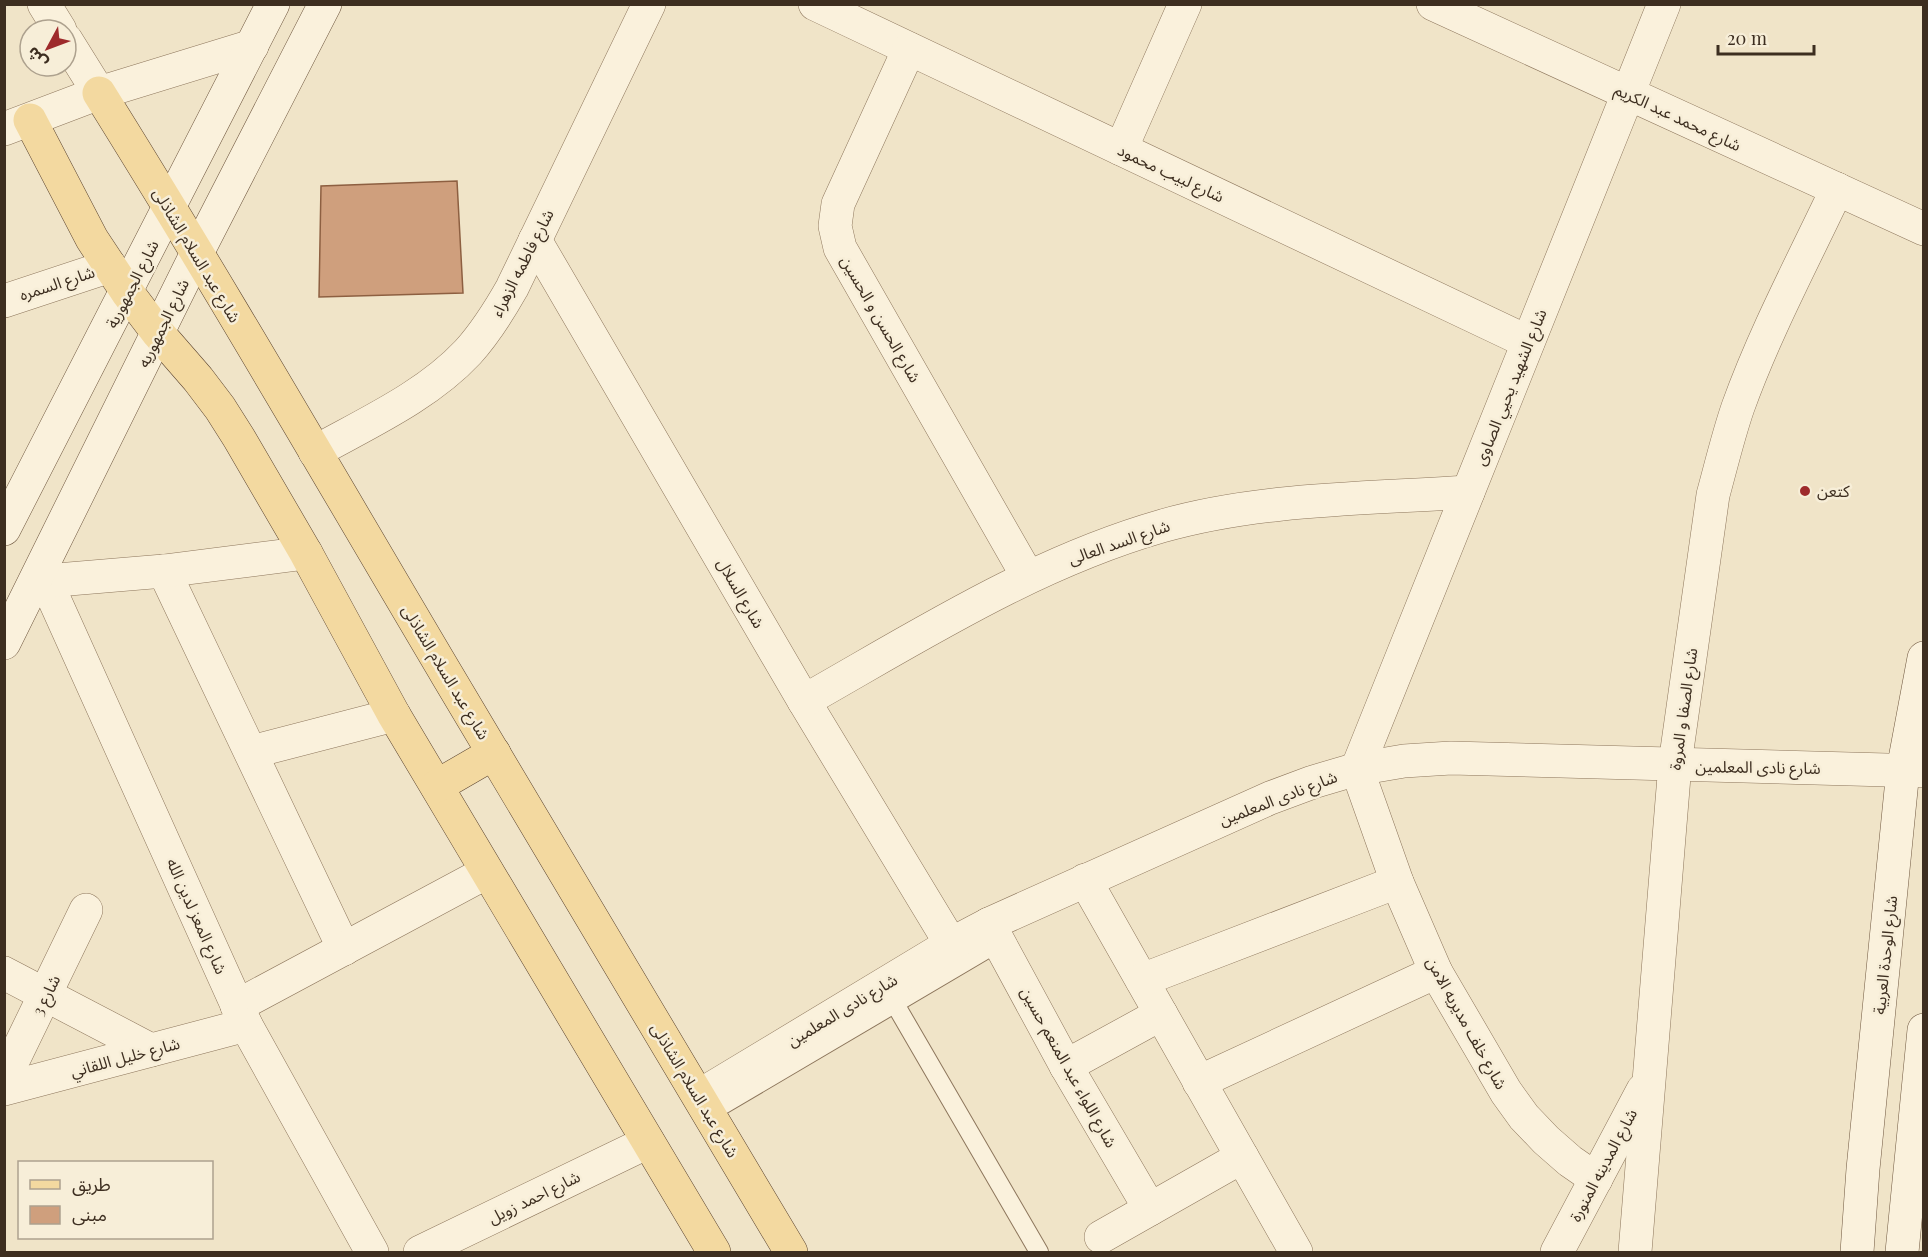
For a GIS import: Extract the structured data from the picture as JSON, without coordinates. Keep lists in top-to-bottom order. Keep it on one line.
{"streets":{"main road":["شارع عبد السلام الشاذلى"],"street":["شارع محمد عبد الكريم","شارع لبيب محمود","شارع فاطمه الزهراء","شارع السمره","شارع الجمهورية","شارع الحسن و الحسين","شارع الجمهوريه","شارع الشهيد يحيي الصاوى","شارع السد العالى","شارع السلال","شارع الصفا و المروة","شارع نادى المعلمين","شارع المعز لدين الله","شارع الوحدة العربية","شارع 3","شارع خلف مديريه الامن","شارع خليل اللقاني","شارع اللواء عبد المنعم حسين","شارع المدينه المنورة","شارع احمد زويل"]},"crossings":[["شارع محمد عبد الكريم","شارع الشهيد يحيي الصاوى"],["شارع محمد عبد الكريم","شارع الصفا و المروة"],["شارع لبيب محمود","شارع الحسن و الحسين"],["شارع لبيب محمود","شارع الشهيد يحيي الصاوى"],["شارع عبد السلام الشاذلى","شارع فاطمه الزهراء"],["شارع عبد السلام الشاذلى","شارع الجمهورية"],["شارع عبد السلام الشاذلى","شارع الجمهوريه"],["شارع عبد السلام الشاذلى","شارع نادى المعلمين"],["شارع فاطمه الزهراء","شارع السلال"],["شارع السمره","شارع الجمهورية"],["شارع الحسن و الحسين","شارع السد العالى"],["شارع الجمهوريه","شارع المعز لدين الله"],["شارع الشهيد يحيي الصاوى","شارع السد العالى"],["شارع الشهيد يحيي الصاوى","شارع نادى المعلمين"],["شارع الشهيد يحيي الصاوى","شارع خلف مديريه الامن"],["شارع السد العالى","شارع السلال"],["شارع السلال","شارع نادى المعلمين"],["شارع الصفا و المروة","شارع نادى المعلمين"],["شارع الصفا و المروة","شارع المدينه المنورة"],["شارع نادى المعلمين","شارع الوحدة العربية"],["شارع نادى المعلمين","شارع خلف مديريه الامن"],["شارع نادى المعلمين","شارع اللواء عبد المنعم حسين"],["شارع المعز لدين الله","شارع خليل اللقاني"],["شارع خلف مديريه الامن","شارع المدينه المنورة"]],"places":["كتعن"],"legend":["طريق","مبنى"],"scale_bar":"20 m","north":"bottom left"}
